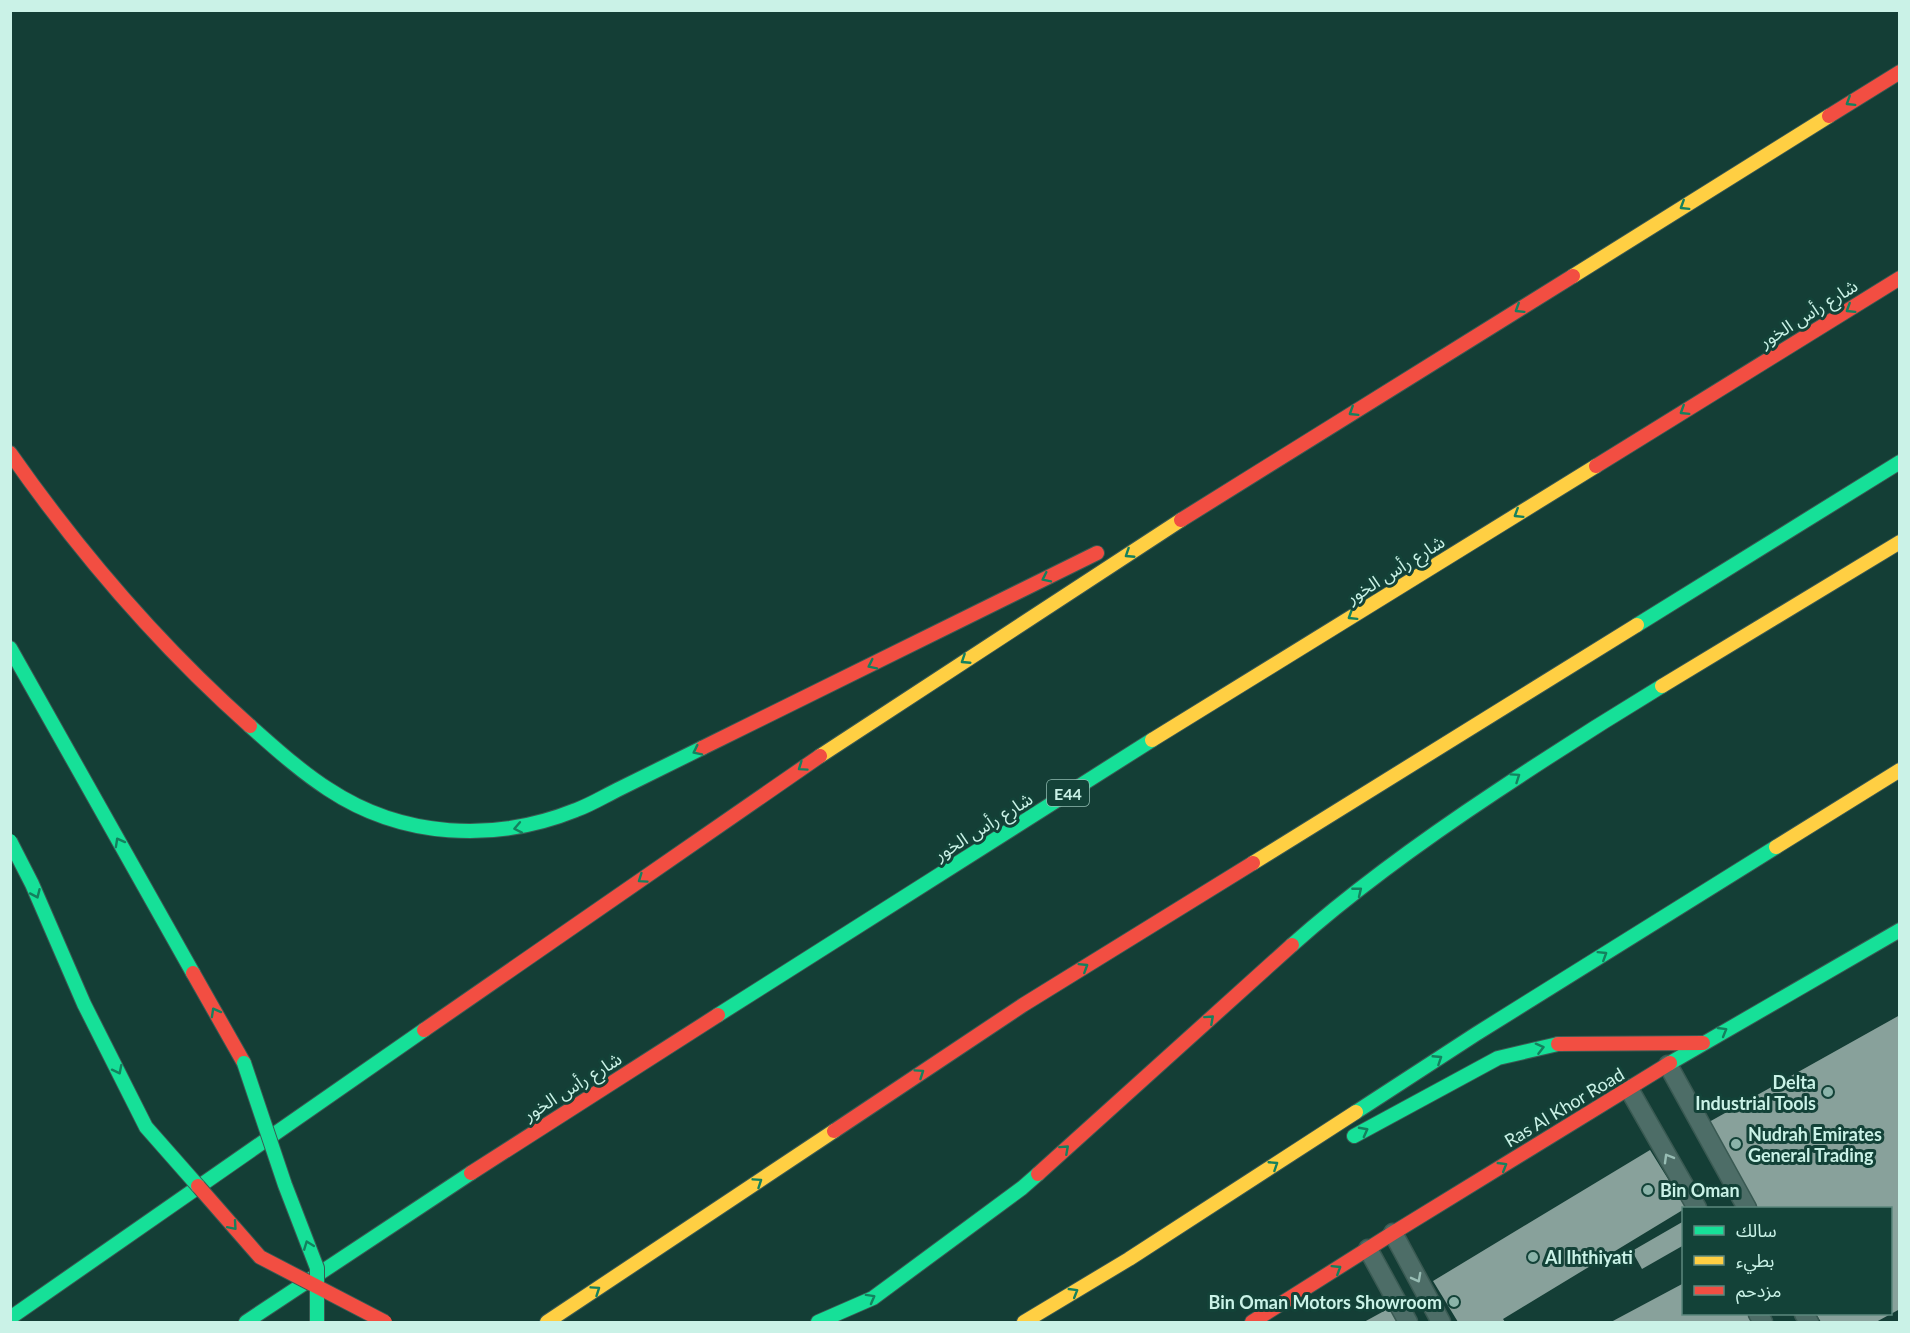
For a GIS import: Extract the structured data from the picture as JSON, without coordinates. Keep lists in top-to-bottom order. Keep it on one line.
{"streets":{"main road":["شارع رأس الخور","E44","Ras Al Khor Road"]},"one_way":["شارع رأس الخور"],"places":["Delta Industrial Tools","Nudrah Emirates General Trading","Bin Oman","Al Ihthiyati","Bin Oman Motors Showroom"],"legend":["سالك","بطيء","مزدحم"]}
